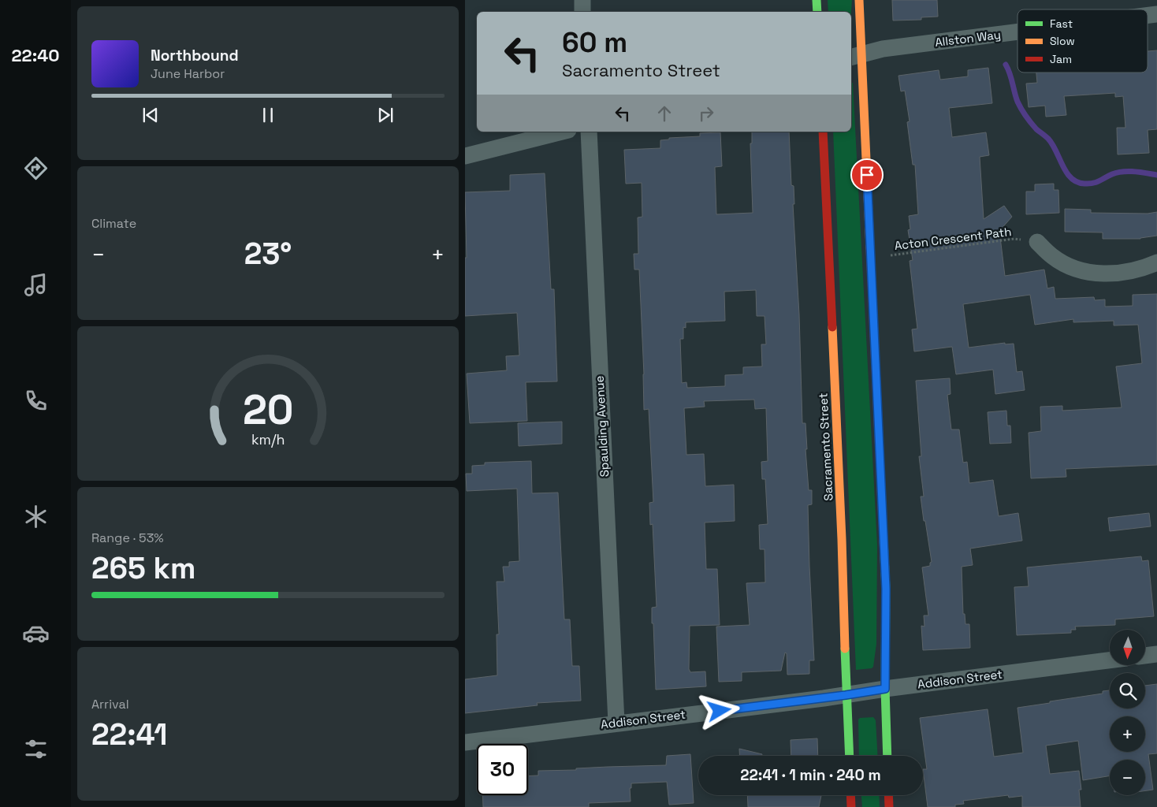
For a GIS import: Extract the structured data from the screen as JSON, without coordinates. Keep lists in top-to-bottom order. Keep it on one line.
{"streets":{"street":["Allston Way","Spaulding Avenue","Sacramento Street","Addison Street"],"path":["Acton Crescent Path"]},"crossings":[["Spaulding Avenue","Addison Street"],["Sacramento Street","Addison Street"]],"legend":["Fast","Slow","Jam"],"north":"bottom","page":{"tabs":"22:40","turn":["60 m","Sacramento Street"],"song":["Northbound","June Harbor"],"tile":["Climate",["Range · 53%","265 km"],["Arrival","22:41"]],"heat":["−","23°","+"],"map_buttons":["+","−"],"limit":"30","trip":"22:41 · 1 min · 240 m","gauge":["20","km/h"]}}
